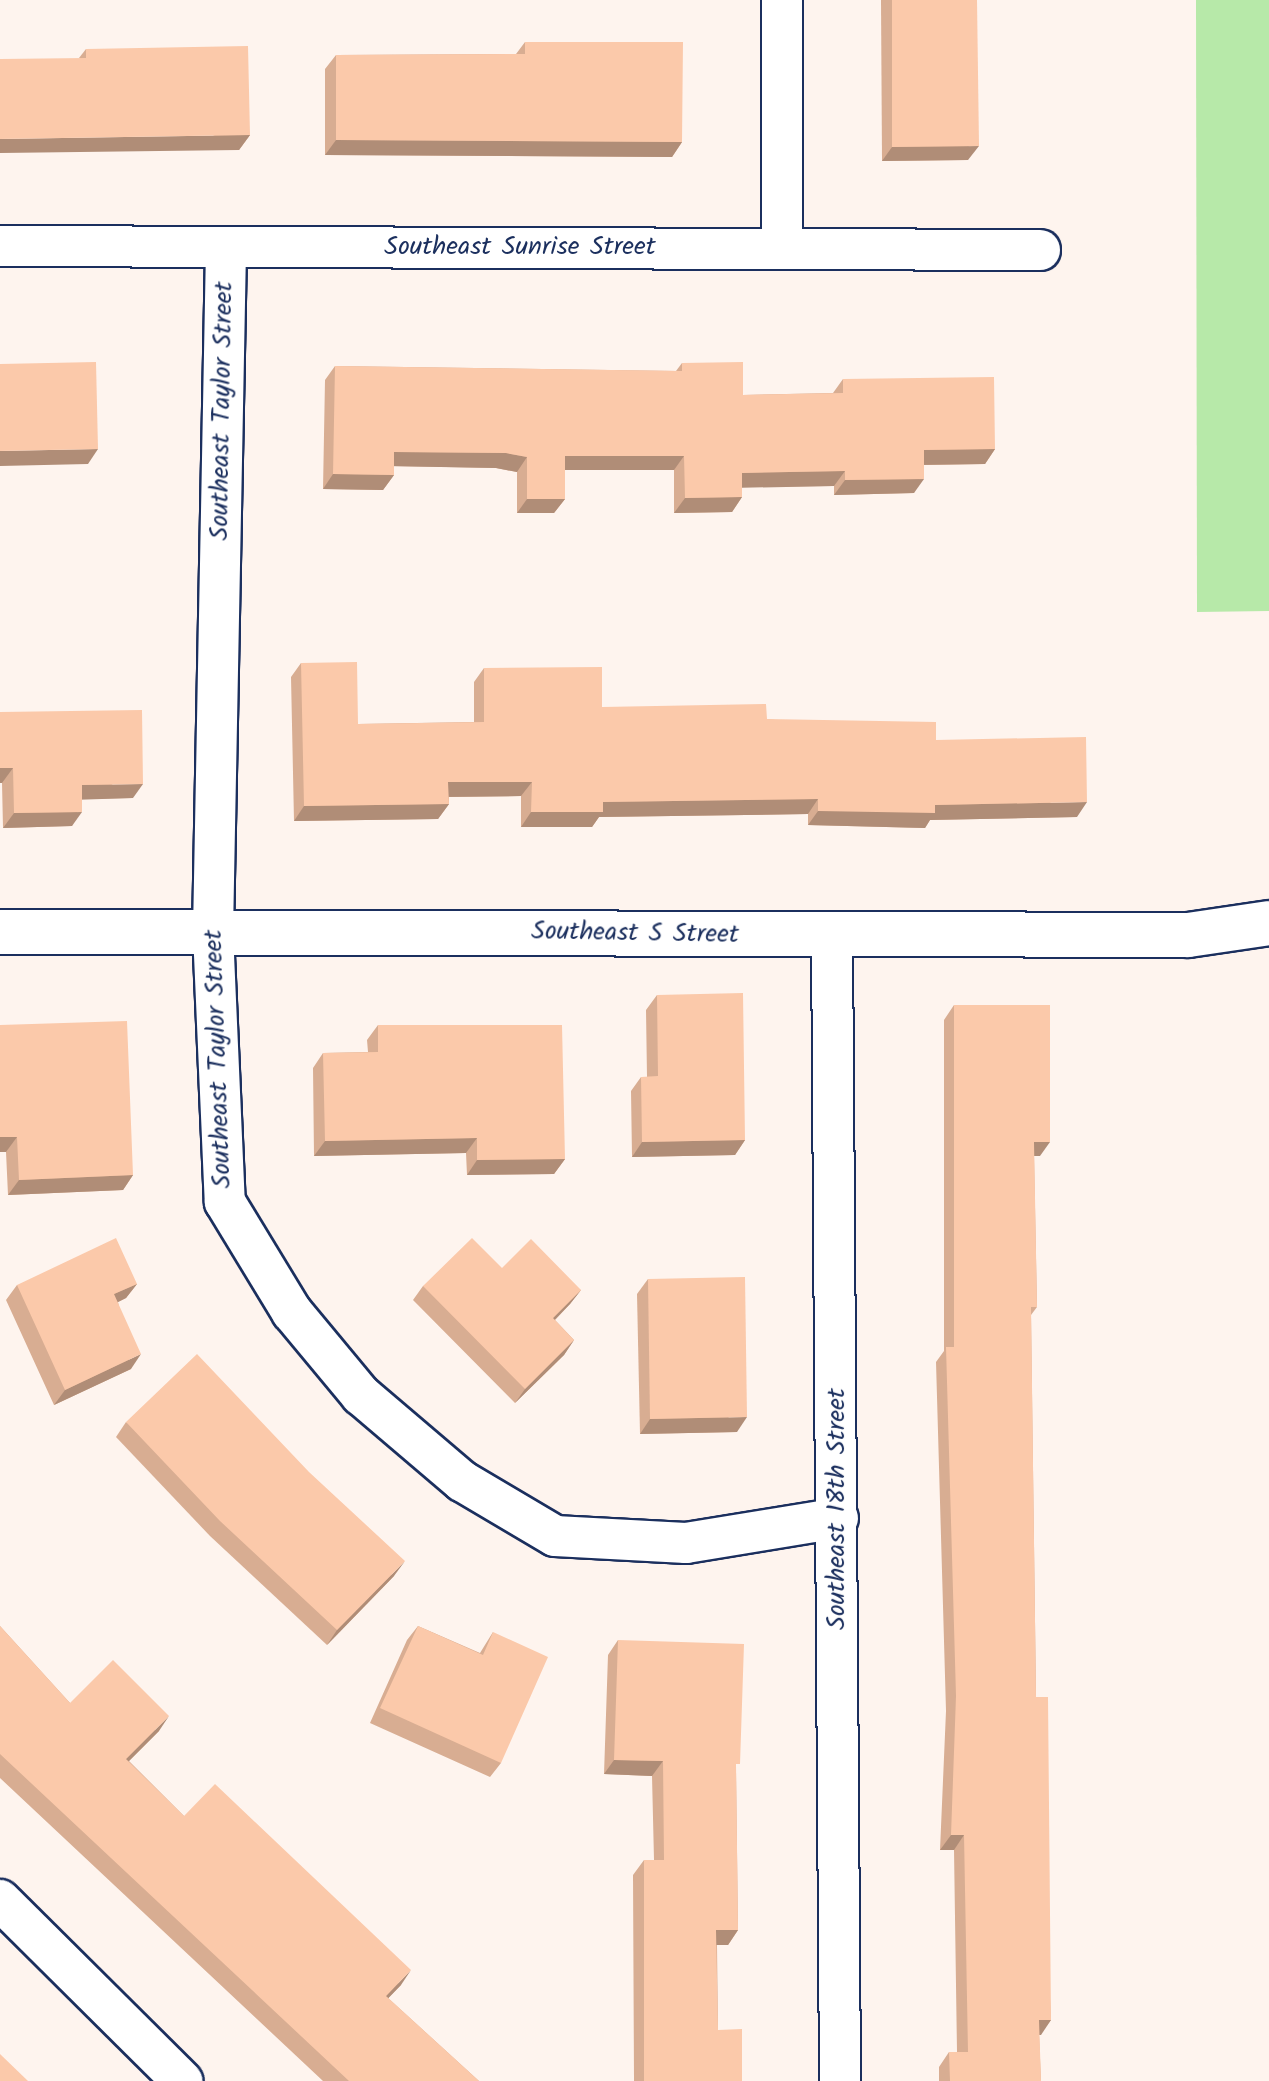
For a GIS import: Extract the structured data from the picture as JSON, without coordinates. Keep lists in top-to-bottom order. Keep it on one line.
{"streets":{"street":["Southeast Sunrise Street","Southeast Taylor Street","Southeast S Street","Southeast 18th Street"]},"crossings":[["Southeast Sunrise Street","Southeast Taylor Street"],["Southeast Taylor Street","Southeast S Street"],["Southeast Taylor Street","Southeast 18th Street"],["Southeast S Street","Southeast 18th Street"]]}
